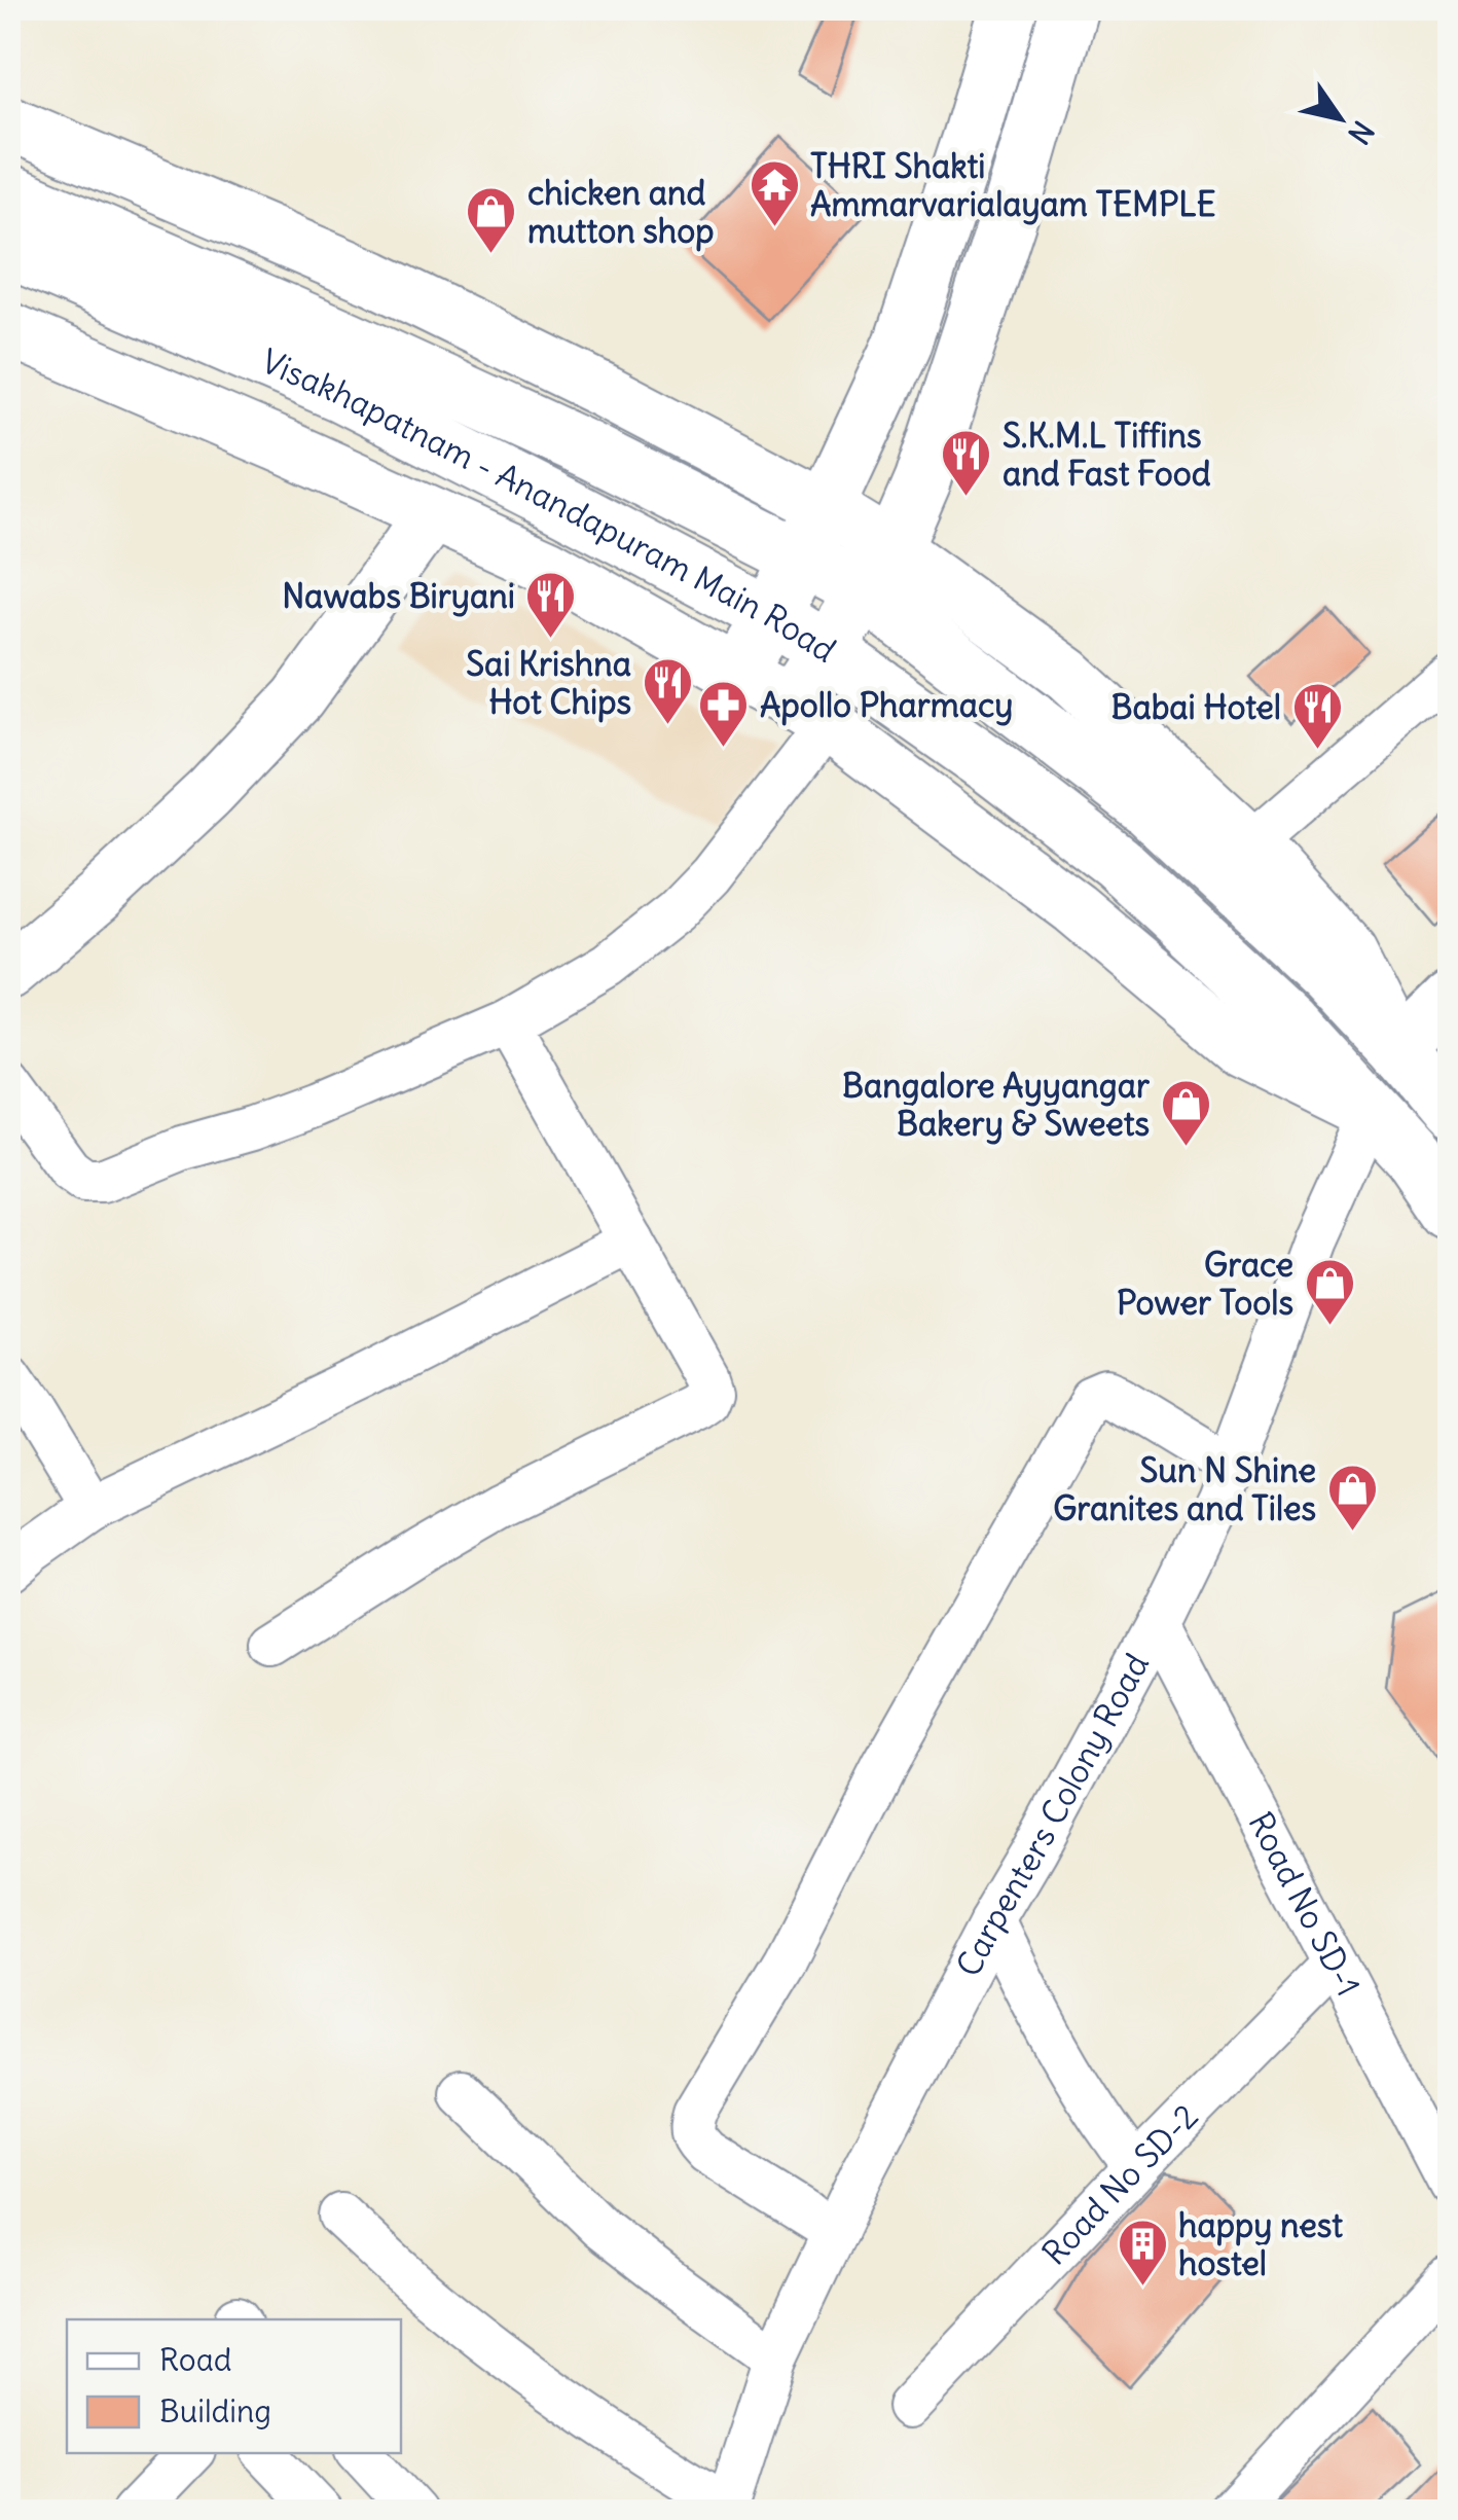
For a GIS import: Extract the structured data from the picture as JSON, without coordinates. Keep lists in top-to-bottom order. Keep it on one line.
{"streets":{"main road":["Visakhapatnam - Anandapuram Main Road"],"street":["Carpenters Colony Road","Road No SD-1","Road No SD-2"]},"crossings":[["Visakhapatnam - Anandapuram Main Road","Carpenters Colony Road"],["Carpenters Colony Road","Road No SD-1"],["Road No SD-1","Road No SD-2"]],"places":{"temple":["THRI Shakti Ammarvarialayam TEMPLE"],"shop":["chicken and mutton shop","Bangalore Ayyangar Bakery & Sweets","Grace Power Tools","Sun N Shine Granites and Tiles"],"restaurant":["S.K.M.L Tiffins and Fast Food","Nawabs Biryani","Sai Krishna Hot Chips","Babai Hotel"],"pharmacy":["Apollo Pharmacy"],"building":["happy nest hostel"]},"legend":["Road","Building"],"north":"bottom right"}
